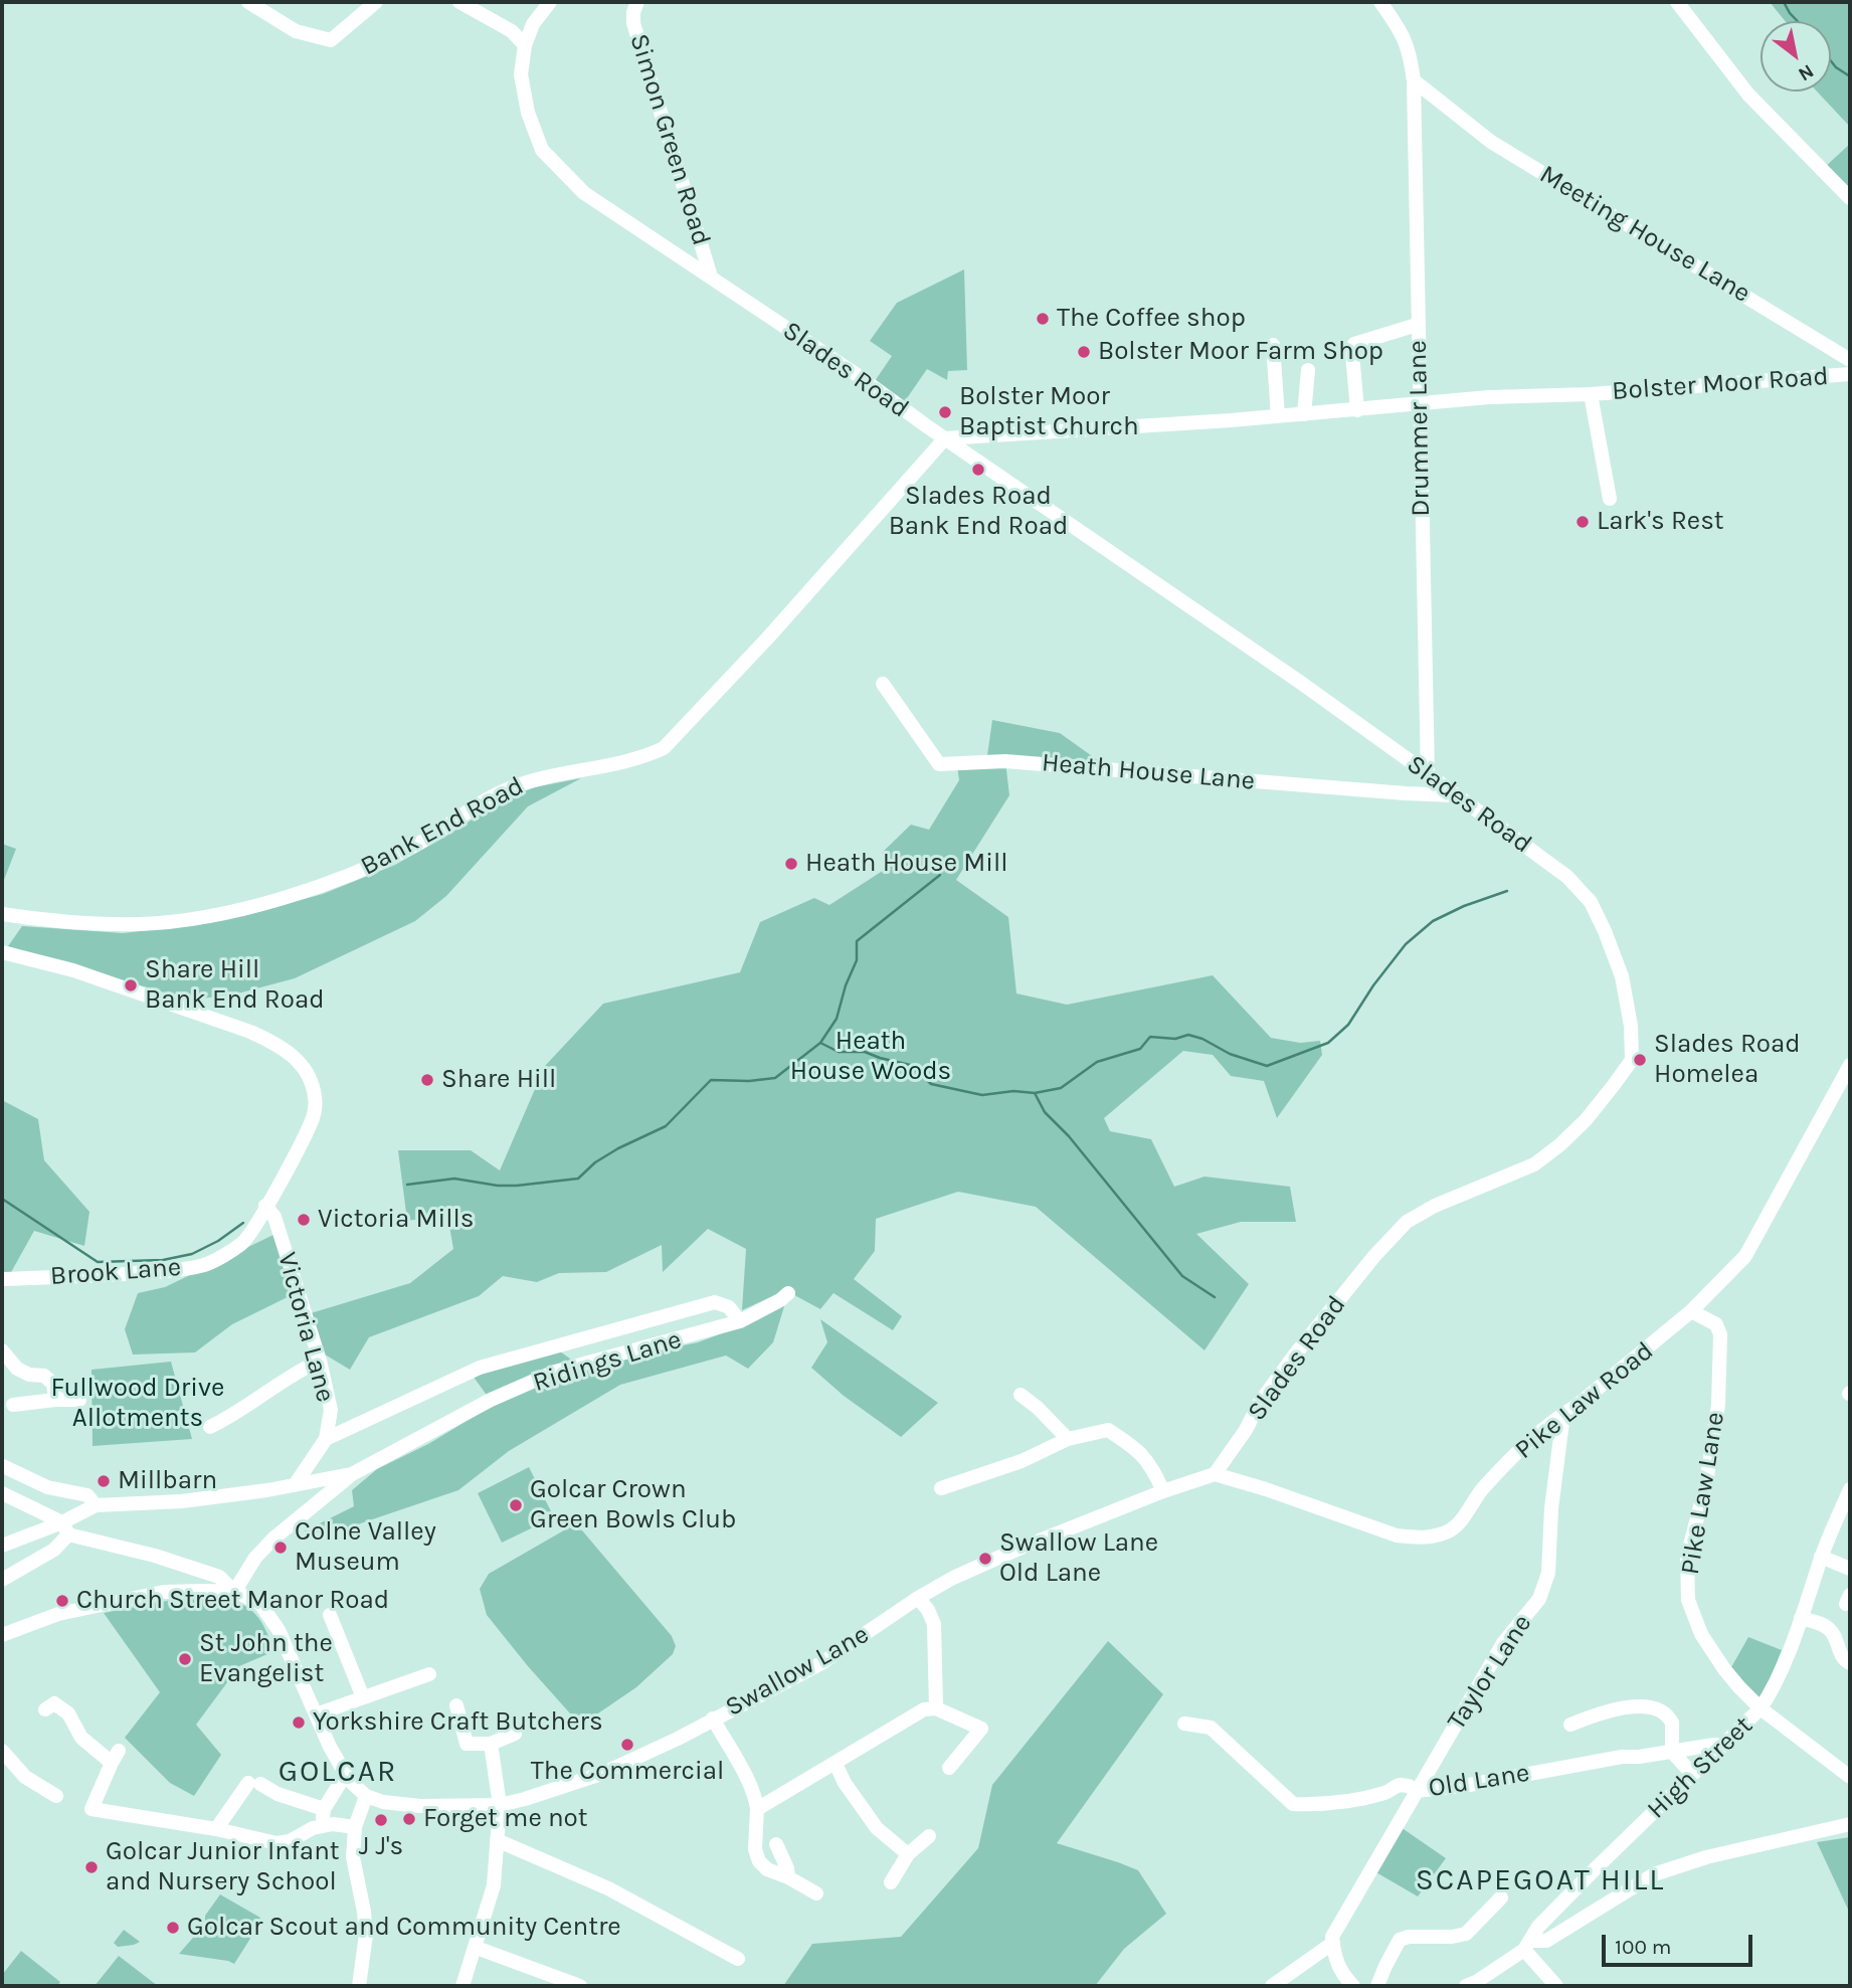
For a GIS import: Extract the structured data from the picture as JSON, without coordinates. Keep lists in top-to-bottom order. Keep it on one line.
{"streets":{"street":["Simon Green Road","Meeting House Lane","Slades Road","Bolster Moor Road","Drummer Lane","Heath House Lane","Bank End Road","Brook Lane","Victoria Lane","Ridings Lane","Pike Law Road","Pike Law Lane","Swallow Lane","Taylor Lane","High Street","Old Lane"]},"crossings":[["Simon Green Road","Slades Road"],["Meeting House Lane","Drummer Lane"],["Slades Road","Bolster Moor Road"],["Slades Road","Drummer Lane"],["Slades Road","Heath House Lane"],["Slades Road","Bank End Road"],["Slades Road","Pike Law Road"],["Slades Road","Swallow Lane"],["Bolster Moor Road","Drummer Lane"],["Bolster Moor Road","Bank End Road"],["Brook Lane","Victoria Lane"],["Pike Law Road","Pike Law Lane"],["Pike Law Road","Swallow Lane"],["Pike Law Road","Taylor Lane"],["Pike Law Lane","High Street"],["Taylor Lane","Old Lane"],["High Street","Old Lane"]],"districts":["GOLCAR","SCAPEGOAT HILL"],"parks":["Heath House Woods","Fullwood Drive Allotments"],"places":["The Coffee shop","Bolster Moor Farm Shop","Bolster Moor Baptist Church","Slades Road Bank End Road","Lark's Rest","Heath House Mill","Share Hill Bank End Road","Slades Road Homelea","Share Hill","Victoria Mills","Millbarn","Golcar Crown Green Bowls Club","Colne Valley Museum","Swallow Lane Old Lane","Church Street Manor Road","St John the Evangelist","Yorkshire Craft Butchers","The Commercial","Forget me not","J J's","Golcar Junior Infant and Nursery School","Golcar Scout and Community Centre"],"scale_bar":"100 m","north":"bottom right"}
